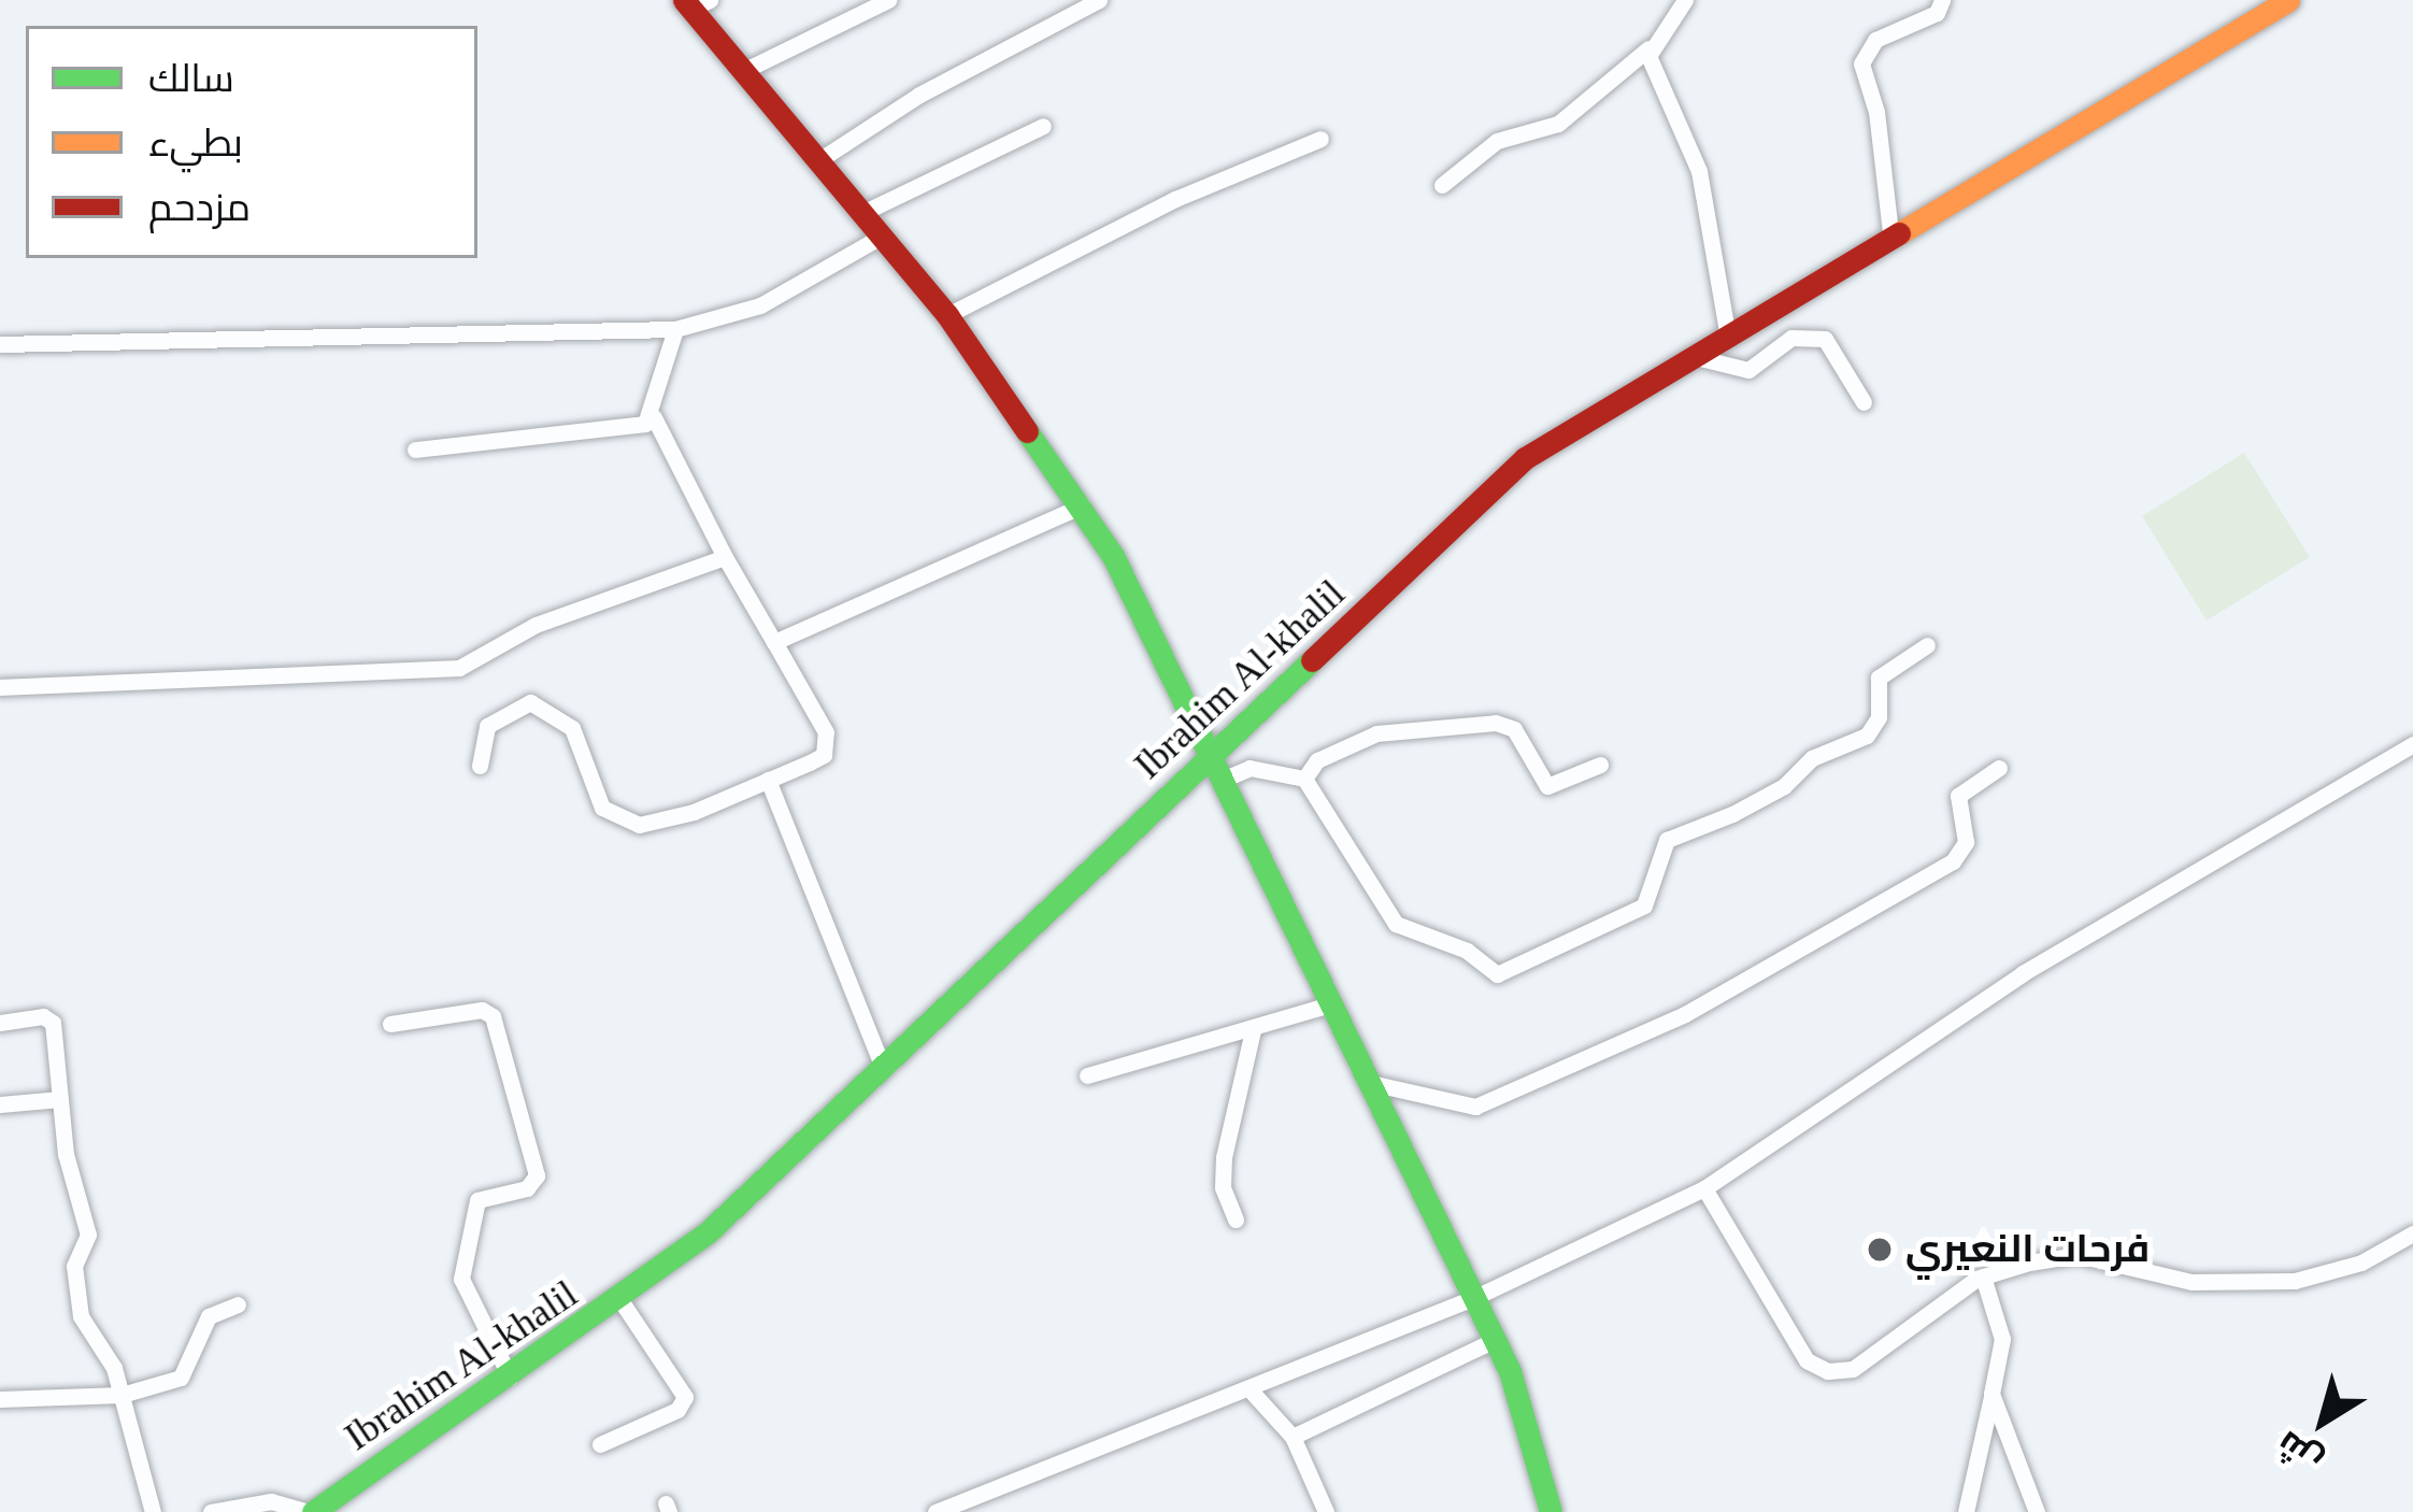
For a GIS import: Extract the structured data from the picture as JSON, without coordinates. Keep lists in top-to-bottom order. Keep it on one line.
{"streets":{"street":["Ibrahim Al-khalil"]},"places":["فرحات النعيري"],"legend":["سالك","بطيء","مزدحم"],"north":"bottom left"}
